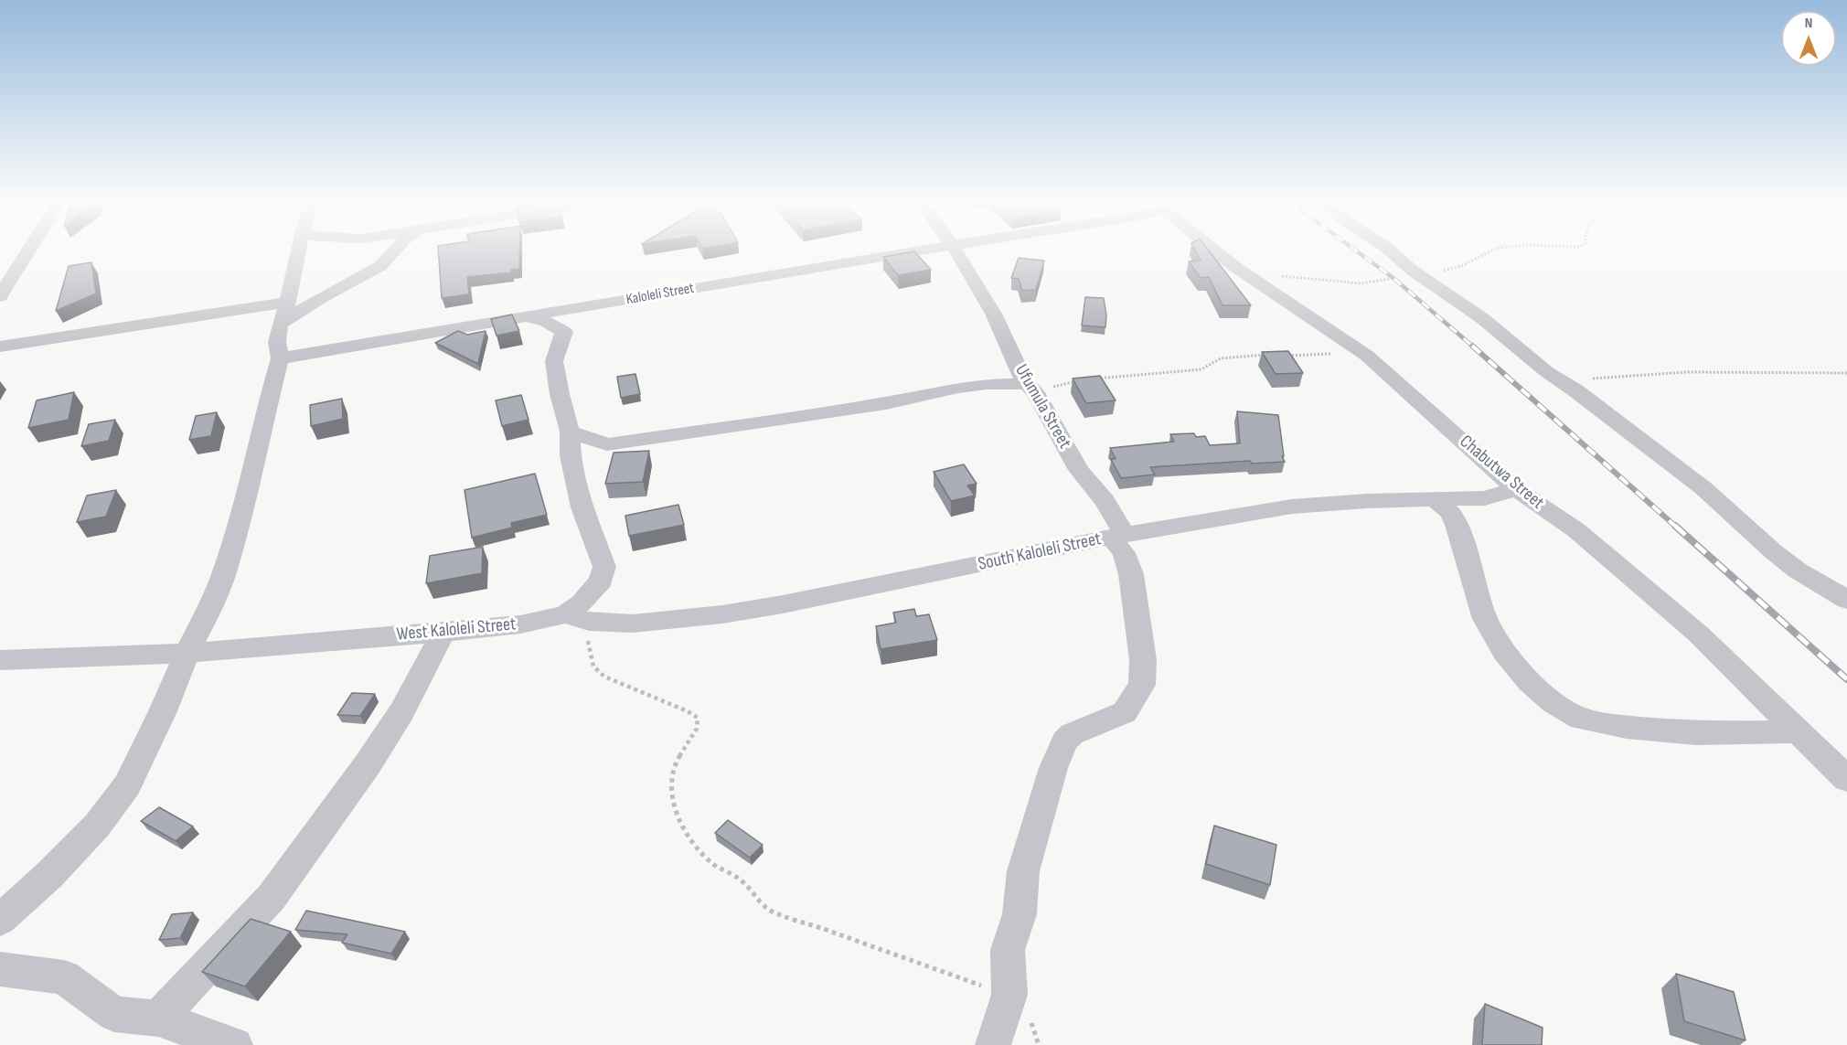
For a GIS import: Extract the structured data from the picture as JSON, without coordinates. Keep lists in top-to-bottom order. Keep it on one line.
{"streets":{"street":["Kaloleli Street","Ufumula Street","Chabutwa Street","South Kaloleli Street","West Kaloleli Street"]},"crossings":[["Ufumula Street","South Kaloleli Street"],["Chabutwa Street","South Kaloleli Street"],["South Kaloleli Street","West Kaloleli Street"]],"north":"top"}
